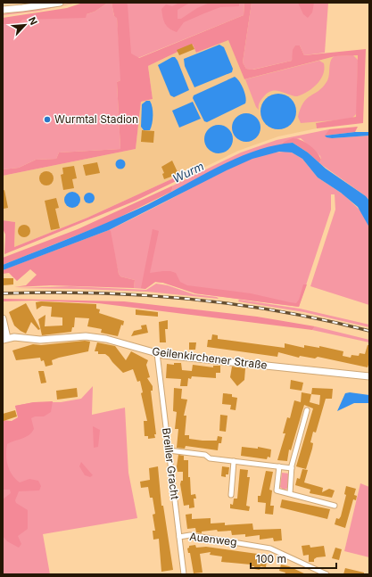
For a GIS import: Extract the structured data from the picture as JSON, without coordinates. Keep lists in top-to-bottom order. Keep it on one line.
{"streets":{"main road":["Geilenkirchener Straße"],"street":["Breiller Gracht","Auenweg"]},"crossings":[["Geilenkirchener Straße","Breiller Gracht"],["Breiller Gracht","Auenweg"]],"water":["Wurm"],"places":["Wurmtal Stadion"],"scale_bar":"100 m","north":"top right"}
